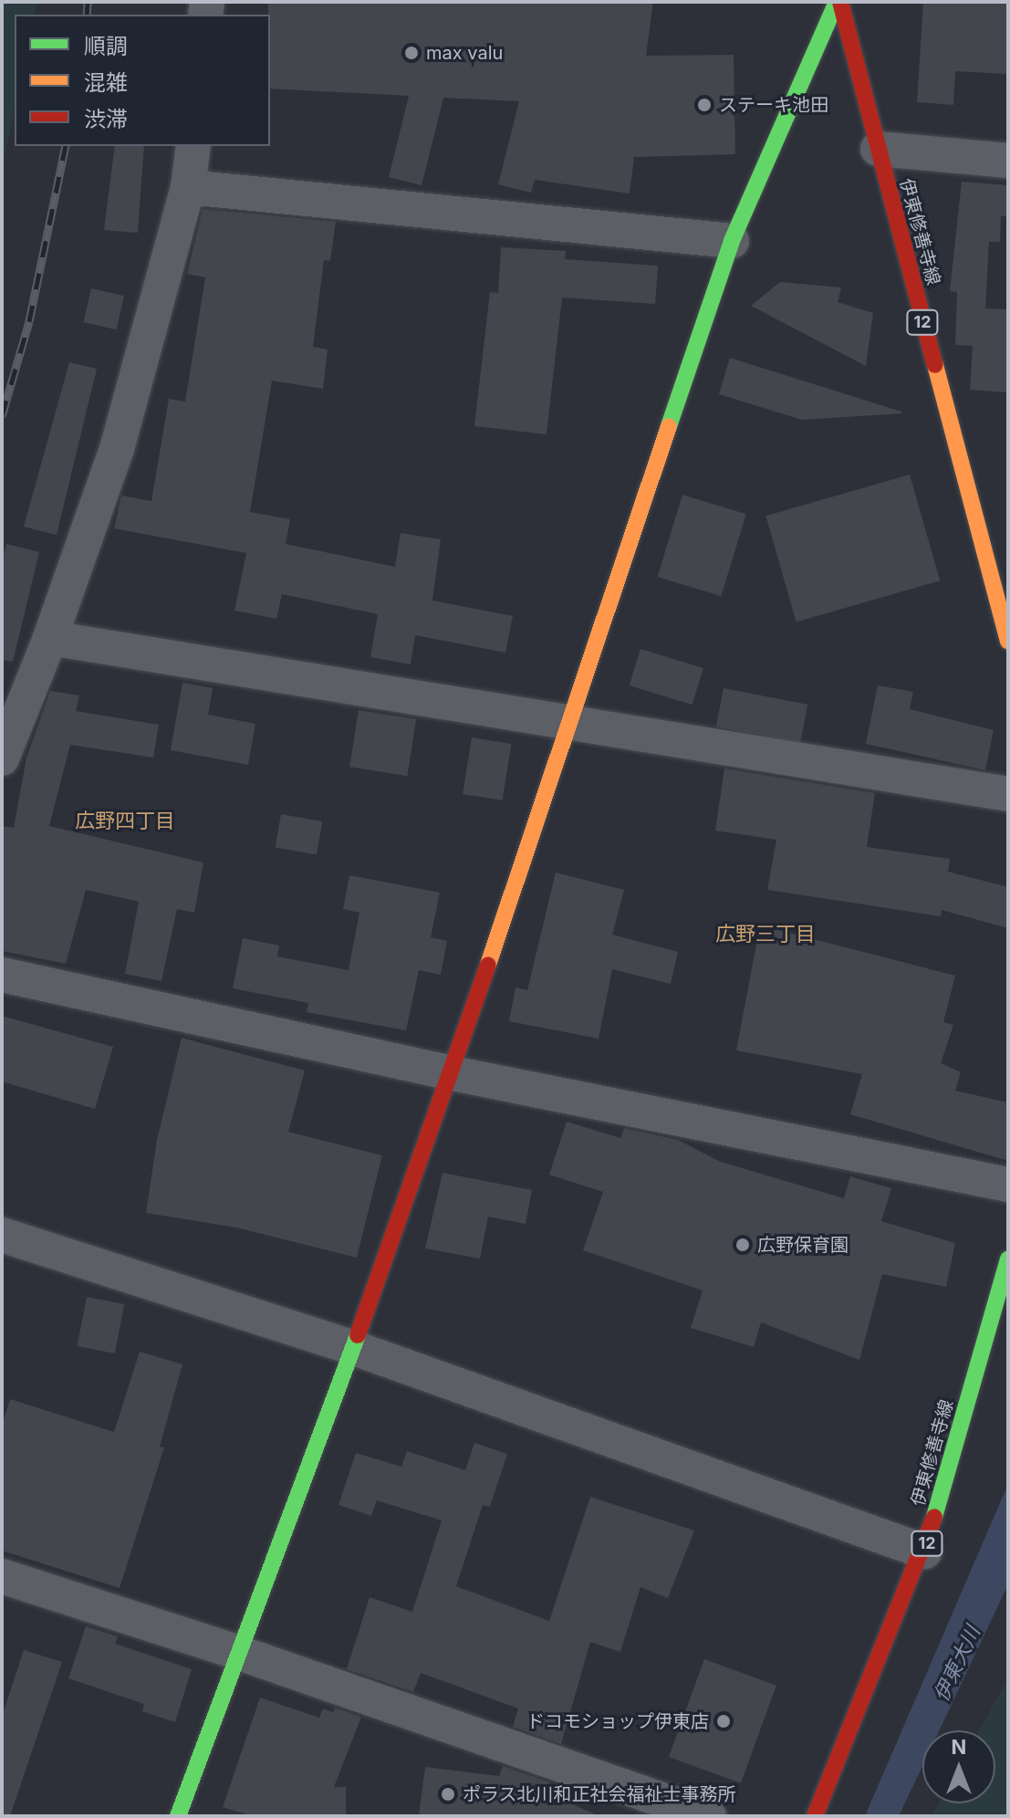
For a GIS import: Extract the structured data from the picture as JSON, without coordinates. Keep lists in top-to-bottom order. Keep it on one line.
{"streets":{"street":["伊東修善寺線","12"]},"districts":["広野四丁目","広野三丁目"],"water":["伊東大川"],"places":["max valu","ステーキ池田","広野保育園","ドコモショップ伊東店","ポラス北川和正社会福祉士事務所"],"legend":["順調","混雑","渋滞"],"north":"top"}
